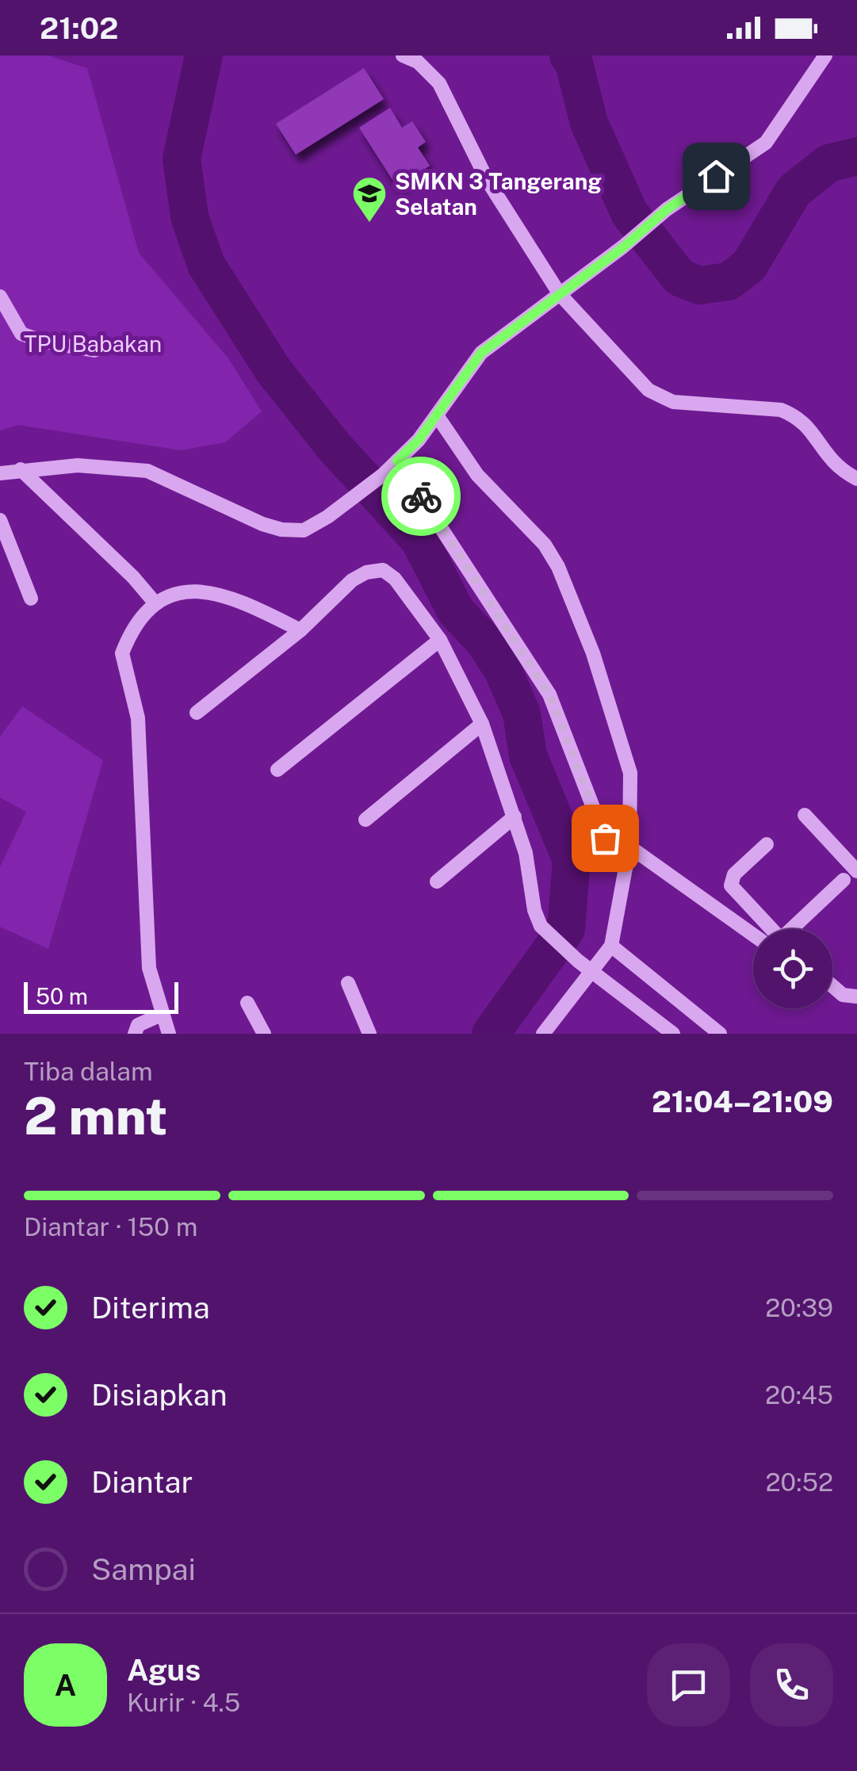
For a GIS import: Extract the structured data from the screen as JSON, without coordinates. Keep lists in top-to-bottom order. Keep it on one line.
{"parks":["TPU Babakan"],"places":{"school or university":["SMKN 3 Tangerang Selatan"]},"scale_bar":"50 m","page":{"status":"21:02","scale":"50 m","heading":["2 mnt","Tiba dalam","21:04–21:09"],"panel":["Agus","Kurir · 4.5"],"bar":"Diantar · 150 m","list":[["Diterima","20:39"],["Disiapkan","20:45"],["Diantar","20:52"],"Sampai"],"round":"A"}}
